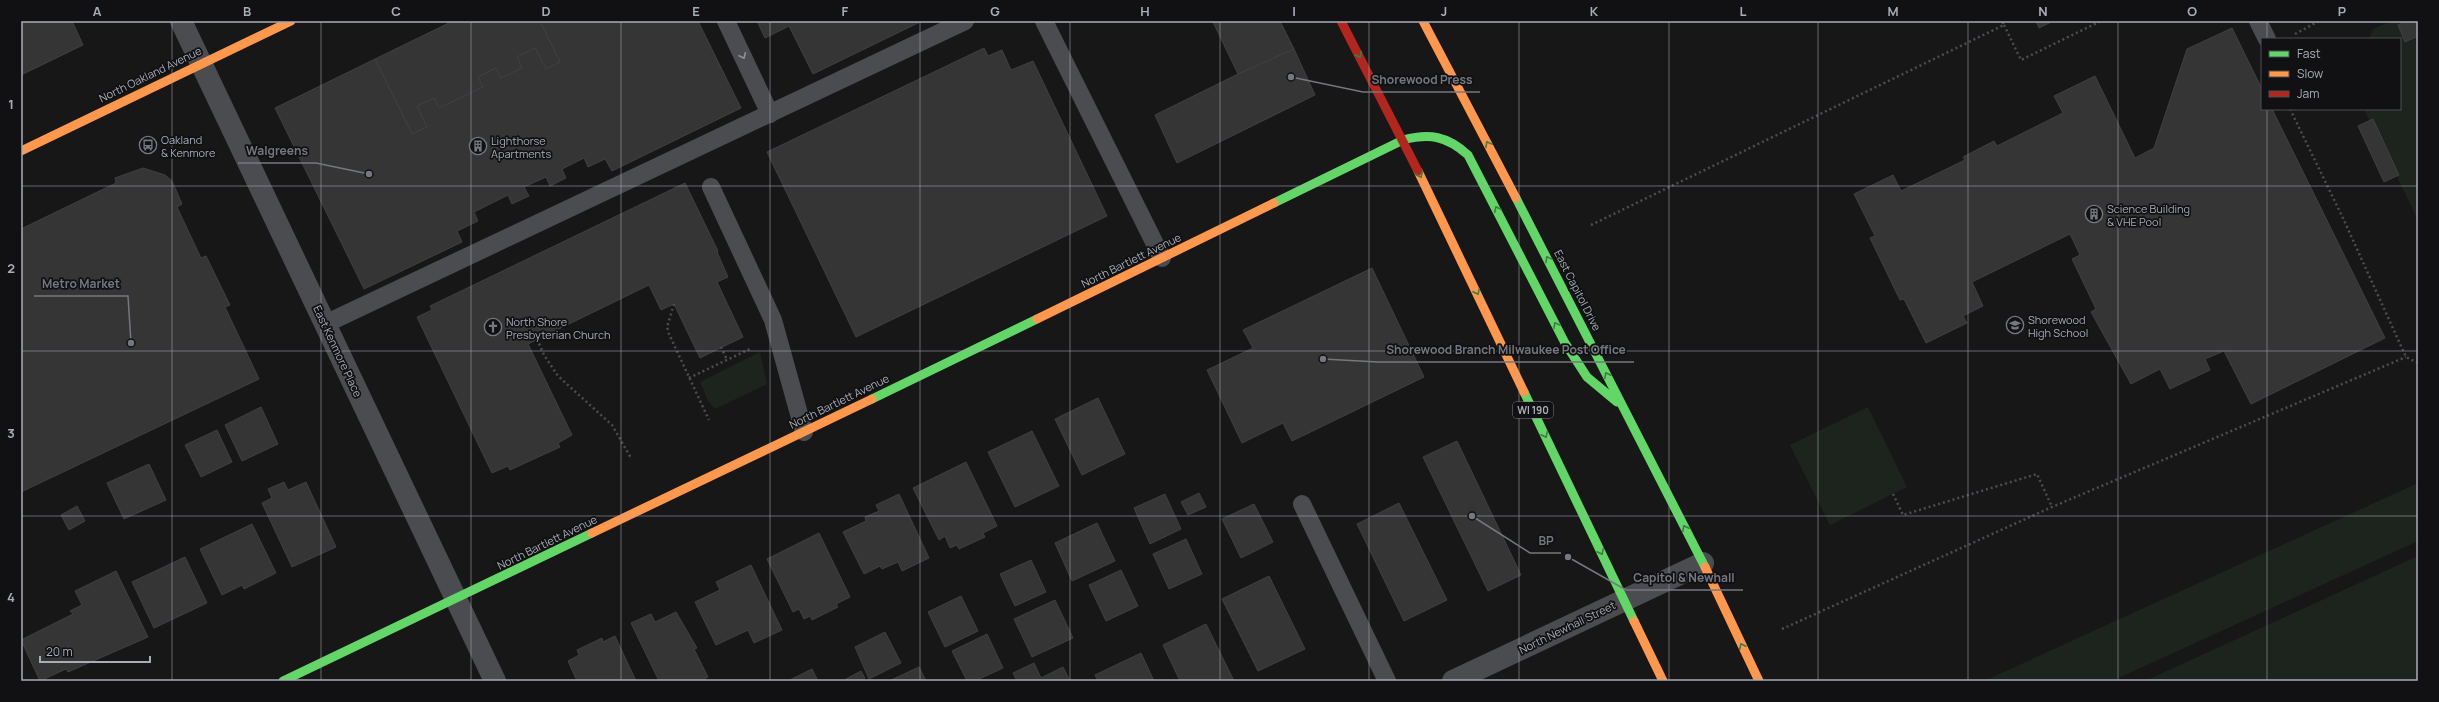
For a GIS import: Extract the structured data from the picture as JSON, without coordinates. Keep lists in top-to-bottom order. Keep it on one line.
{"streets":{"main road":["North Oakland Avenue","North Bartlett Avenue","East Capitol Drive","WI 190"],"street":["East Kenmore Place","North Newhall Street"]},"crossings":[["North Oakland Avenue","East Kenmore Place"],["North Bartlett Avenue","East Capitol Drive"],["North Bartlett Avenue","East Kenmore Place"],["North Bartlett Avenue","WI 190"],["East Capitol Drive","North Newhall Street"],["WI 190","North Newhall Street"]],"places":{"other":["Shorewood Press","Walgreens","Metro Market","Shorewood Branch Milwaukee Post Office","BP","Capitol & Newhall"],"bus stop":["Oakland & Kenmore"],"building":["Lighthorse Apartments","Science Building & VHE Pool"],"school or university":["Shorewood High School"],"church":["North Shore Presbyterian Church"]},"legend":["Fast","Slow","Jam"],"scale_bar":"20 m","grid":{"columns":["A","B","C","D","E","F","G","H","I","J","K","L","M","N","O","P"],"rows":["1","2","3","4"]}}
